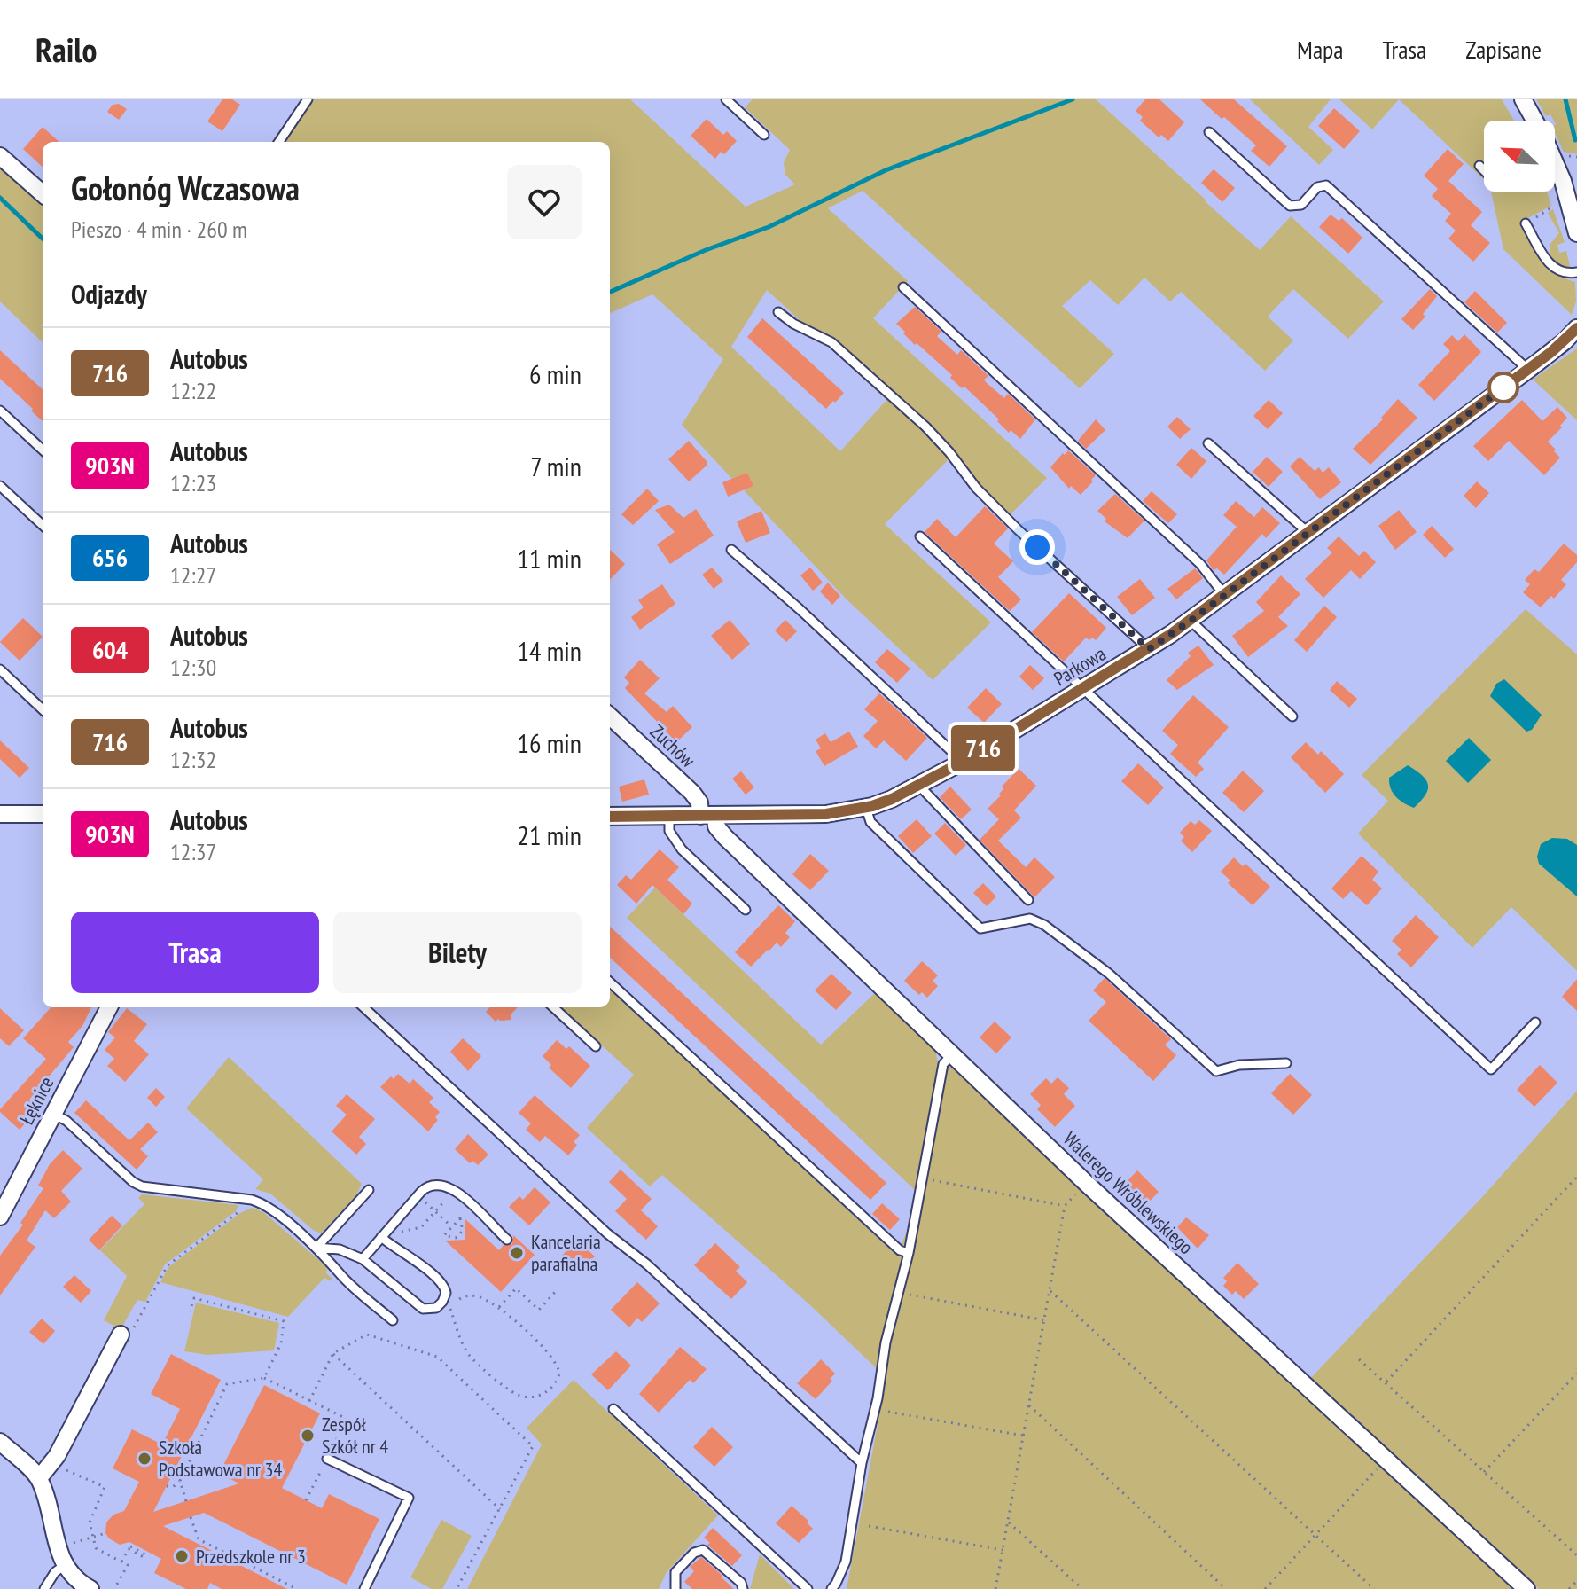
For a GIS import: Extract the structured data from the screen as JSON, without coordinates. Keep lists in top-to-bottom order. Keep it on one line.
{"streets":{"street":["Parkowa","Zuchów","Łęknice","Walerego Wróblewskiego"]},"crossings":[["Parkowa","Zuchów"],["Parkowa","Walerego Wróblewskiego"],["Zuchów","Walerego Wróblewskiego"]],"places":["Kancelaria parafialna","Zespół Szkół nr 4","Szkoła Podstawowa nr 34","Przedszkole nr 3"],"lines":["bus line 716"],"north":"top left","page":{"header":"Railo","nav":["Mapa","Trasa","Zapisane"],"on_map":"716","heading":[["Gołonóg Wczasowa","Pieszo · 4 min · 260 m"],"Odjazdy"],"list":[{"mark":"716","name":"Autobus","note":"12:22","value":"6 min"},{"mark":"903N","name":"Autobus","note":"12:23","value":"7 min"},{"mark":"656","name":"Autobus","note":"12:27","value":"11 min"},{"mark":"604","name":"Autobus","note":"12:30","value":"14 min"},{"mark":"716","name":"Autobus","note":"12:32","value":"16 min"},{"mark":"903N","name":"Autobus","note":"12:37","value":"21 min"}],"buttons":["Trasa","Bilety"]}}
